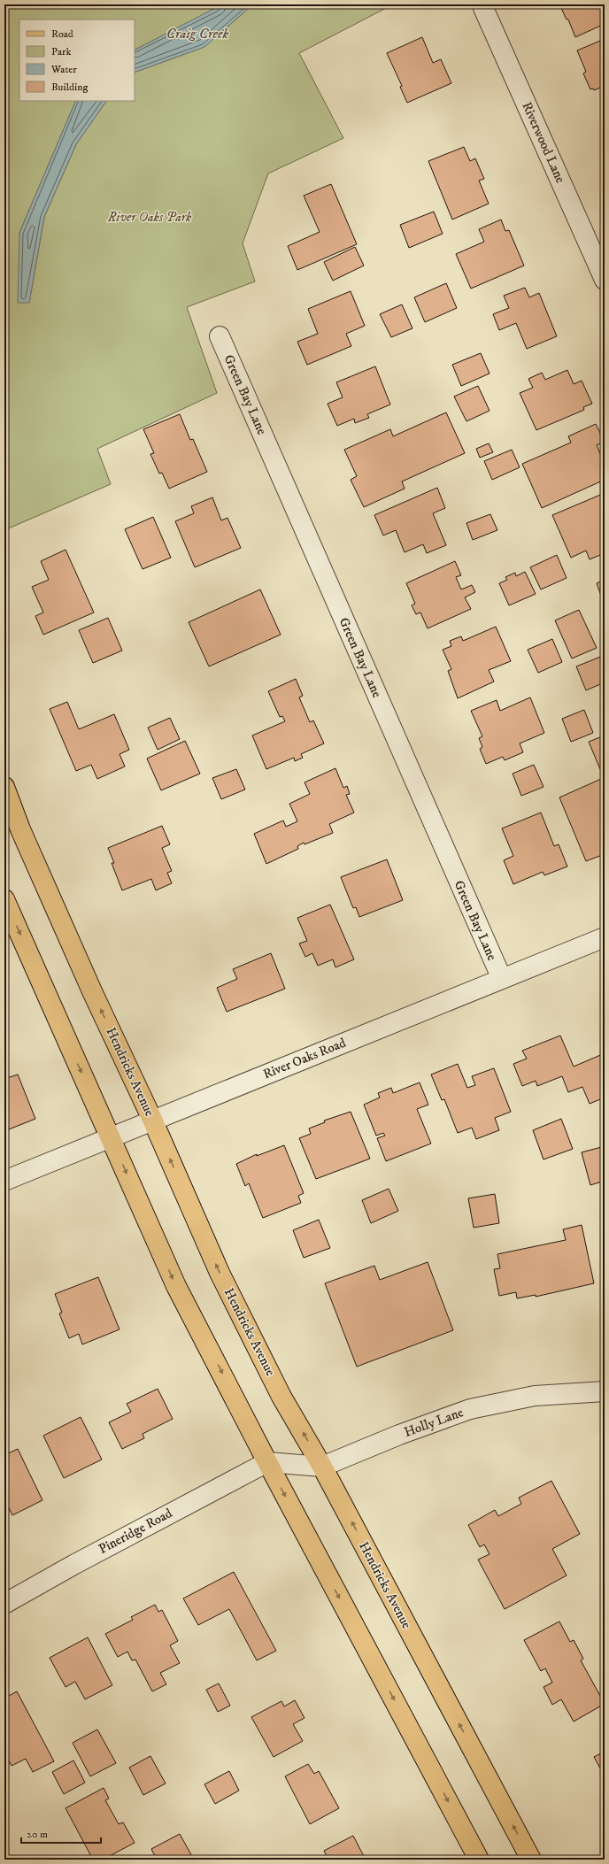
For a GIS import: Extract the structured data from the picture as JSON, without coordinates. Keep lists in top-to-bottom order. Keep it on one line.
{"streets":{"main road":["Hendricks Avenue"],"street":["Riverwood Lane","Green Bay Lane","River Oaks Road","Holly Lane","Pineridge Road"]},"crossings":[["Green Bay Lane","River Oaks Road"],["River Oaks Road","Hendricks Avenue"],["Hendricks Avenue","Holly Lane"],["Holly Lane","Pineridge Road"]],"water":["Craig Creek"],"parks":["River Oaks Park"],"legend":["Road","Park","Water","Building"],"scale_bar":"20 m"}
